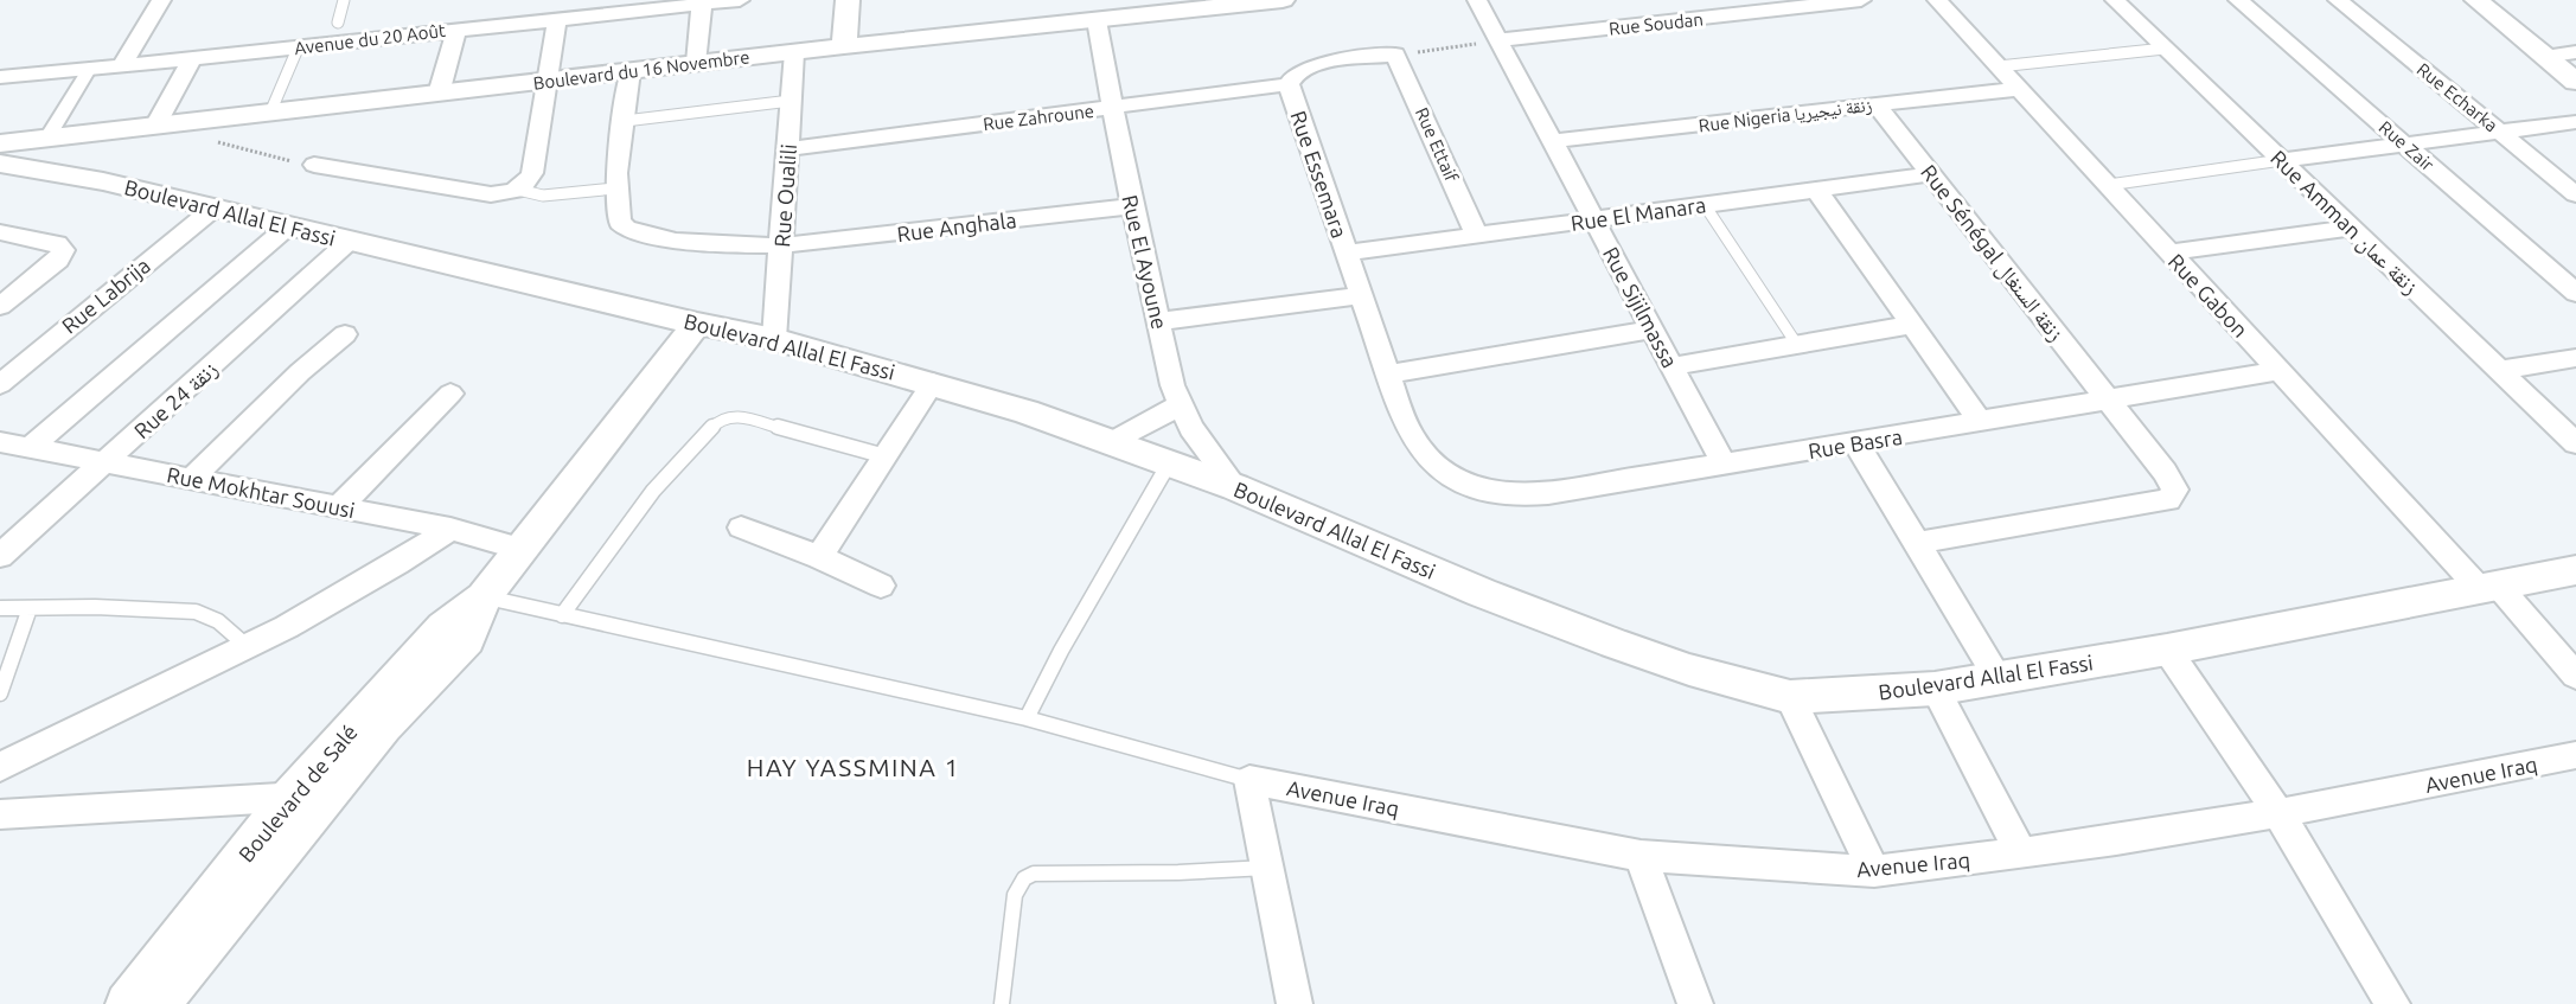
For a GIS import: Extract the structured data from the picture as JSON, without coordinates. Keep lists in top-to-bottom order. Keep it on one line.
{"streets":{"street":["Rue Soudan","Avenue du 20 Août","Boulevard du 16 Novembre","Rue Echarka","Rue Nigeria زنقة نيجيريا","Rue Zahroune","Rue Ettaif","Rue Zair","Rue Essemara","Rue Oualili","Boulevard Allal El Fassi","Rue El Manara","Rue Amman زنقة عمان","Rue Anghala","Rue Sénégal زنقة السنغال","Rue El Ayoune","Rue Labrija","Rue Gabon","Rue Sijilmassa","Rue 24 زنقة","Rue Basra","Rue Mokhtar Souusi","Avenue Iraq","Boulevard de Salé"]},"crossings":[["Rue Soudan","Rue Sijilmassa"],["Boulevard du 16 Novembre","Rue Oualili"],["Boulevard du 16 Novembre","Boulevard Allal El Fassi"],["Boulevard du 16 Novembre","Rue Anghala"],["Boulevard du 16 Novembre","Rue El Ayoune"],["Rue Nigeria زنقة نيجيريا","Rue Sénégal زنقة السنغال"],["Rue Nigeria زنقة نيجيريا","Rue Gabon"],["Rue Nigeria زنقة نيجيريا","Rue Sijilmassa"],["Rue Zahroune","Rue Essemara"],["Rue Zahroune","Rue Oualili"],["Rue Zahroune","Rue El Ayoune"],["Rue Ettaif","Rue Essemara"],["Rue Ettaif","Rue El Manara"],["Rue Essemara","Rue El Manara"],["Rue Essemara","Rue Basra"],["Rue Oualili","Boulevard Allal El Fassi"],["Rue Oualili","Rue Anghala"],["Boulevard Allal El Fassi","Rue El Ayoune"],["Boulevard Allal El Fassi","Rue Labrija"],["Boulevard Allal El Fassi","Rue Gabon"],["Boulevard Allal El Fassi","Rue 24 زنقة"],["Boulevard Allal El Fassi","Boulevard de Salé"],["Rue El Manara","Rue Sénégal زنقة السنغال"],["Rue El Manara","Rue Sijilmassa"],["Rue Anghala","Rue El Ayoune"],["Rue Sénégal زنقة السنغال","Rue Basra"],["Rue Gabon","Rue Basra"],["Rue Sijilmassa","Rue Basra"],["Rue 24 زنقة","Rue Mokhtar Souusi"],["Rue Mokhtar Souusi","Boulevard de Salé"]],"districts":["HAY YASSMINA 1"]}
